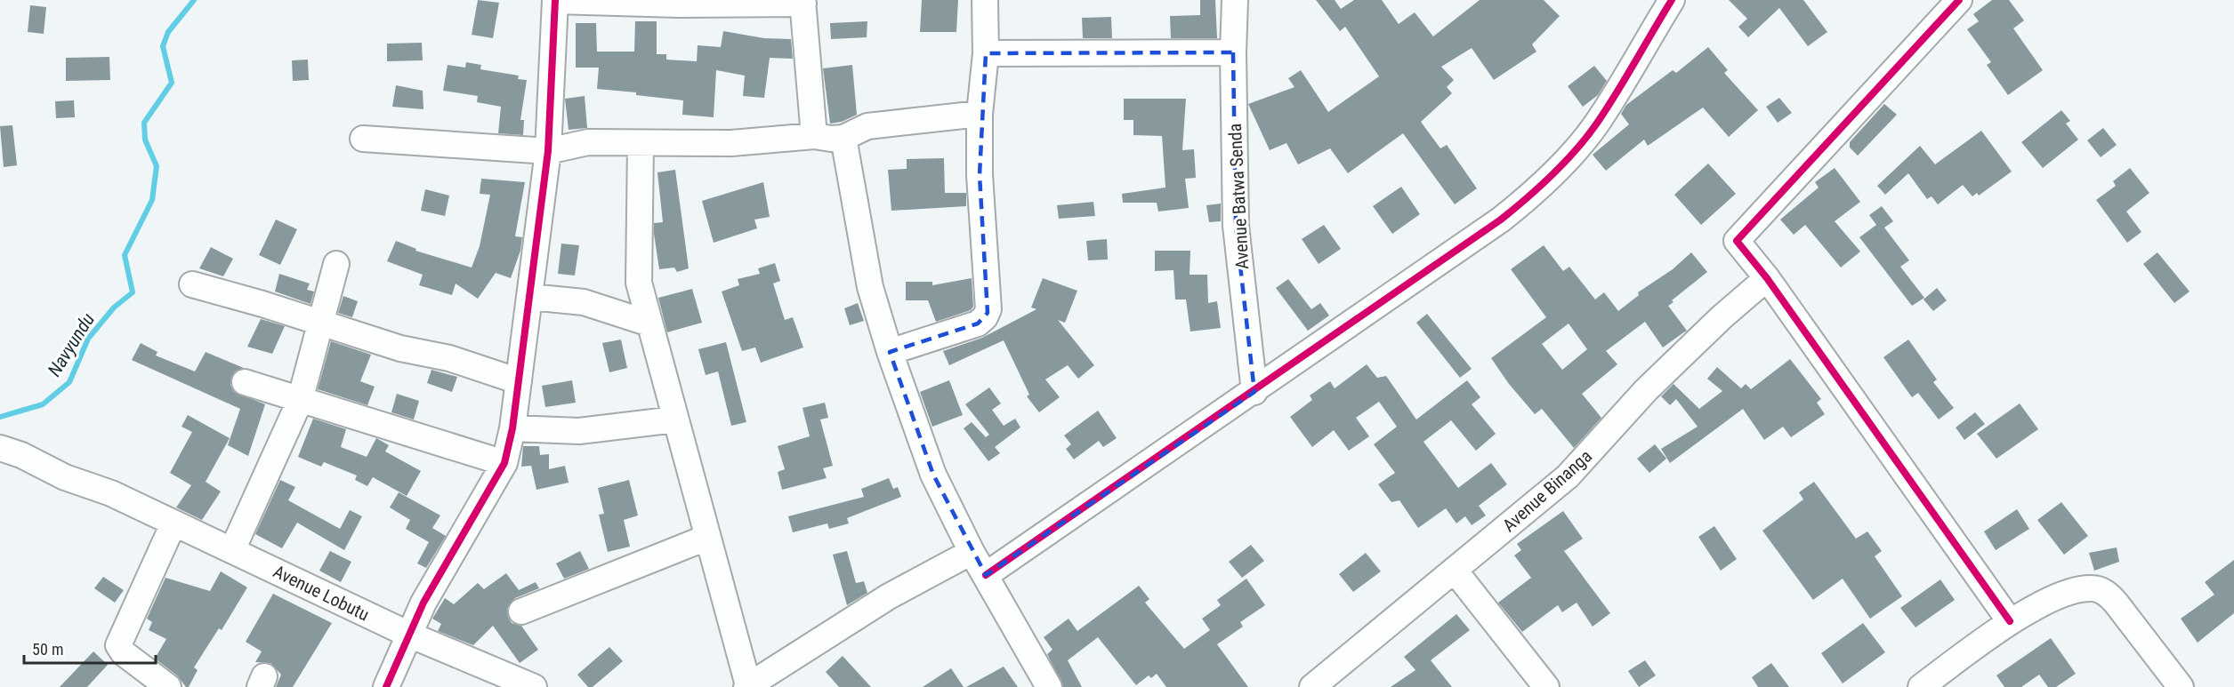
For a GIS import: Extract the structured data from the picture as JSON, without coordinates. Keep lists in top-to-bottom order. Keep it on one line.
{"streets":{"street":["Avenue Batwa Senda","Avenue Binanga","Avenue Lobutu"]},"water":["Navyundu"],"scale_bar":"50 m"}
